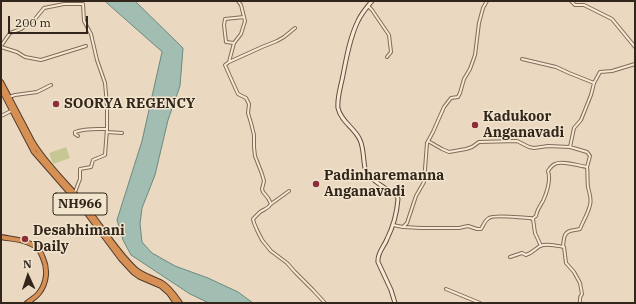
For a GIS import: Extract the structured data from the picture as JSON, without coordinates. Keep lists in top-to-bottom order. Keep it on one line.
{"streets":{"highway":["NH966"]},"places":["SOORYA REGENCY","Kadukoor Anganavadi","Padinharemanna Anganavadi","Desabhimani Daily"],"scale_bar":"200 m","north":"top"}
